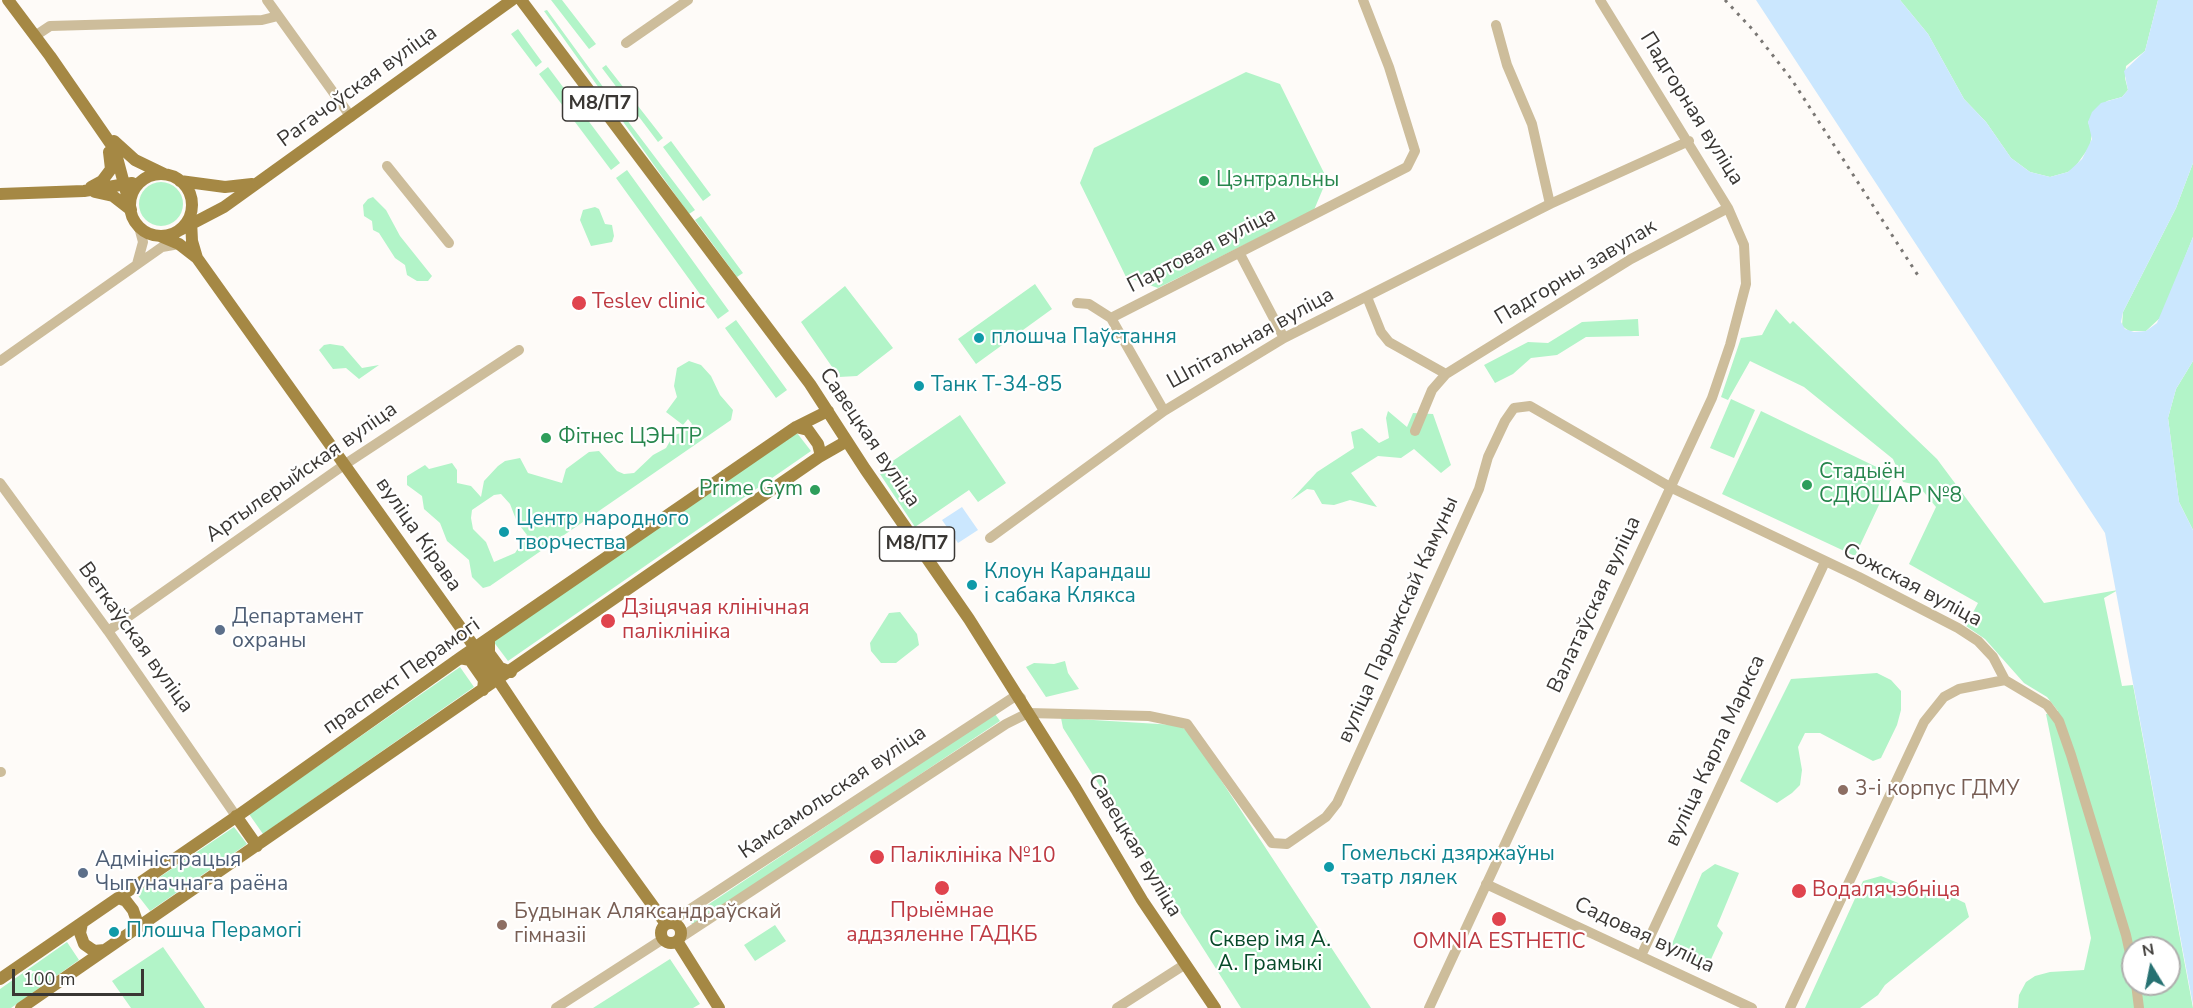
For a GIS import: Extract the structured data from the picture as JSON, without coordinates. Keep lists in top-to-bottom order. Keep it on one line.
{"streets":{"main road":["Рагачоўская вуліца","М8/П7","Савецкая вуліца","вуліца Кірава","праспект Перамогі"],"street":["Падгорная вуліца","Партовая вуліца","Падгорны завулак","Шпітальная вуліца","Артылерыйская вуліца","Сожская вуліца","Валатаўская вуліца","вуліца Парыжскай Камуны","Веткаўская вуліца","вуліца Карла Маркса","Камсамольская вуліца","Садовая вуліца"]},"crossings":[["Рагачоўская вуліца","вуліца Кірава"],["Падгорная вуліца","Падгорны завулак"],["Падгорная вуліца","Шпітальная вуліца"],["Падгорная вуліца","Валатаўская вуліца"],["Падгорны завулак","Валатаўская вуліца"],["Савецкая вуліца","праспект Перамогі"],["Савецкая вуліца","Камсамольская вуліца"],["Артылерыйская вуліца","вуліца Кірава"],["Артылерыйская вуліца","Веткаўская вуліца"],["вуліца Кірава","праспект Перамогі"],["вуліца Кірава","Камсамольская вуліца"],["Сожская вуліца","Валатаўская вуліца"],["Сожская вуліца","вуліца Парыжскай Камуны"],["Сожская вуліца","вуліца Карла Маркса"],["Валатаўская вуліца","Садовая вуліца"],["Веткаўская вуліца","праспект Перамогі"],["вуліца Карла Маркса","Садовая вуліца"]],"parks":["Сквер імя А. А. Грамыкі"],"places":["Цэнтральны","Teslev clinic","плошча Паўстання","Танк Т-34-85","Фітнес ЦЭНТР","Стадыён СДЮШАР №8","Prime Gym","Центр народного творчества","Клоун Карандаш і сабака Клякса","Дзіцячая клінічная паліклініка","Департамент охраны","3-і корпус ГДМУ","Паліклініка №10","Гомельскі дзяржаўны тэатр лялек","Адміністрацыя Чыгуначнага раёна","Прыёмнае аддзяленне ГАДКБ","Водалячэбніца","OMNIA ESTHETIC","Будынак Аляксандраўскай гімназіі","Плошча Перамогі"],"scale_bar":"100 m","north":"top"}
